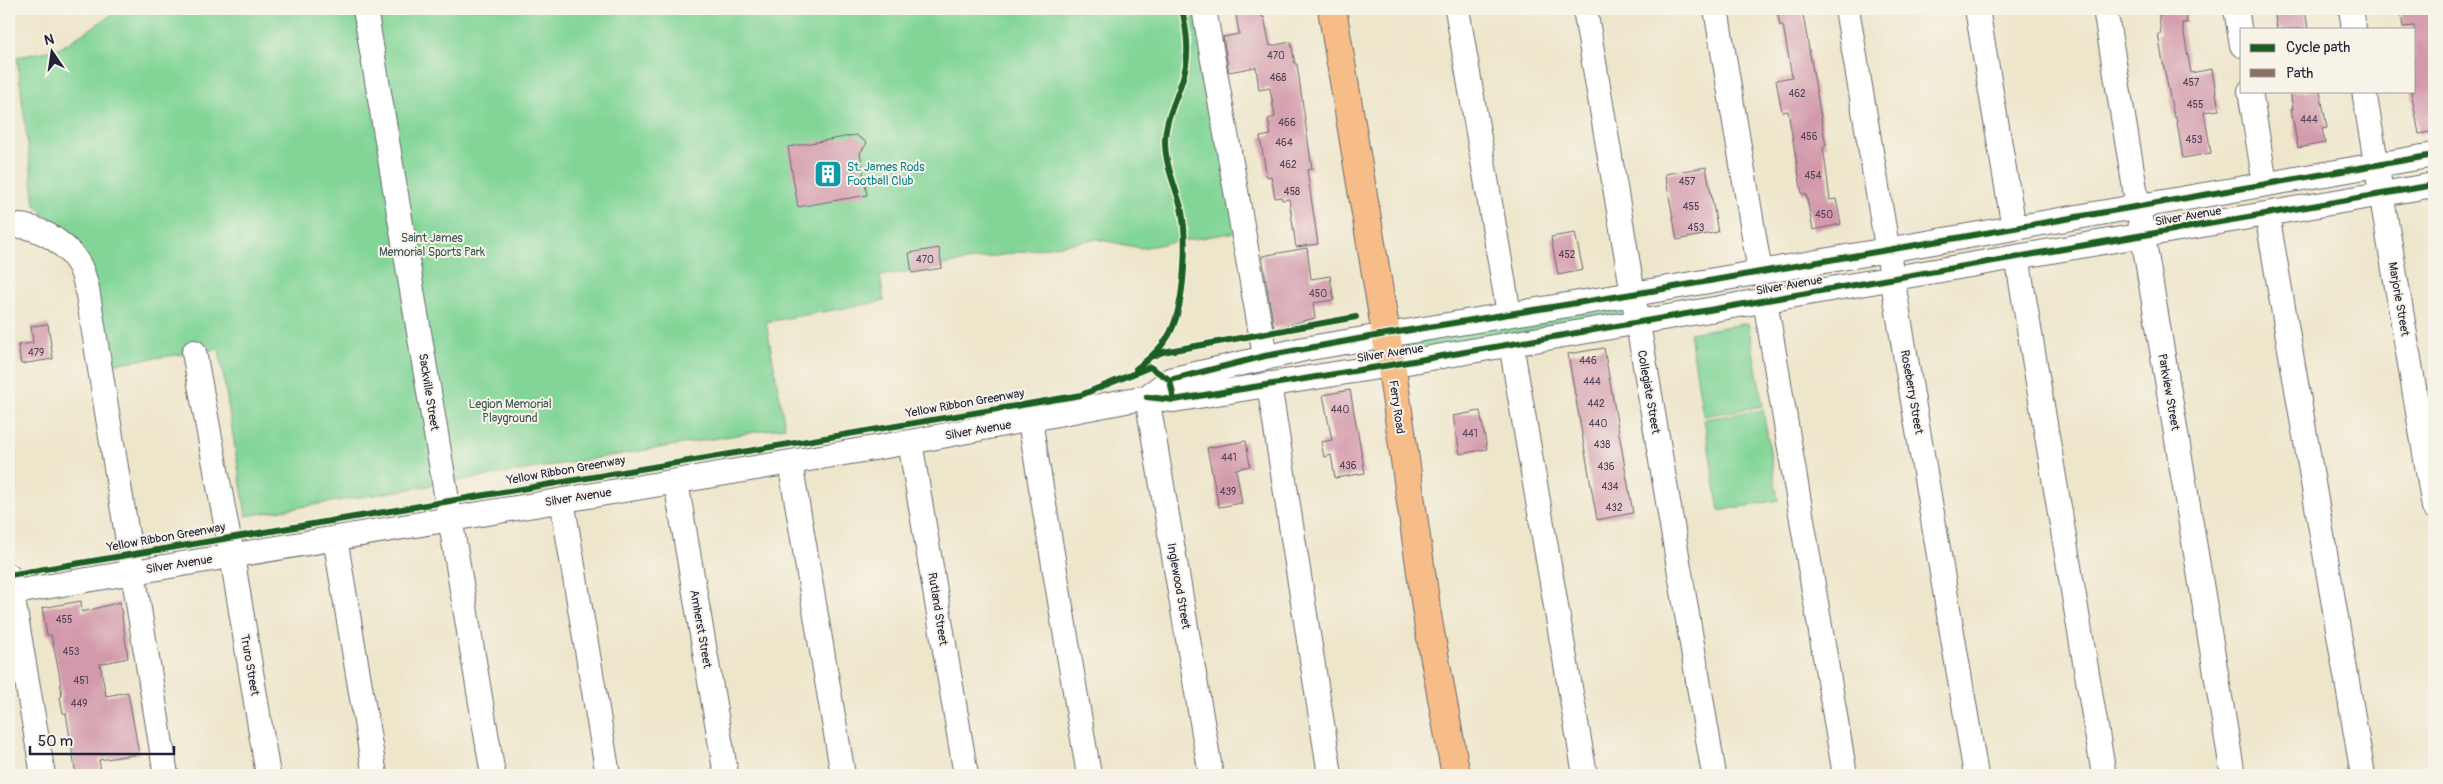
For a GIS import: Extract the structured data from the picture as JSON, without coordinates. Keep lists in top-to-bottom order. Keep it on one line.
{"streets":{"main road":["Ferry Road"],"street":["Silver Avenue","Marjorie Street","Sackville Street","Collegiate Street","Roseberry Street","Parkview Street","Inglewood Street","Rutland Street","Amherst Street","Truro Street"],"cycle path":["Yellow Ribbon Greenway"]},"crossings":[["Silver Avenue","Marjorie Street"],["Silver Avenue","Sackville Street"],["Silver Avenue","Collegiate Street"],["Silver Avenue","Roseberry Street"],["Silver Avenue","Parkview Street"],["Silver Avenue","Ferry Road"],["Silver Avenue","Inglewood Street"],["Silver Avenue","Rutland Street"],["Silver Avenue","Amherst Street"],["Silver Avenue","Truro Street"]],"parks":["Saint James Memorial Sports Park","Legion Memorial Playground"],"places":{"building":["St. James Rods Football Club"]},"house_numbers":["470","468","457","462","455","444","466","456","453","464","462","454","457","458","455","450","453","452","470","450","479","446","444","442","440","440","441","438","441","436","436","434","439","432","455","453","451","449"],"legend":["Cycle path","Path"],"scale_bar":"50 m","north":"top"}
